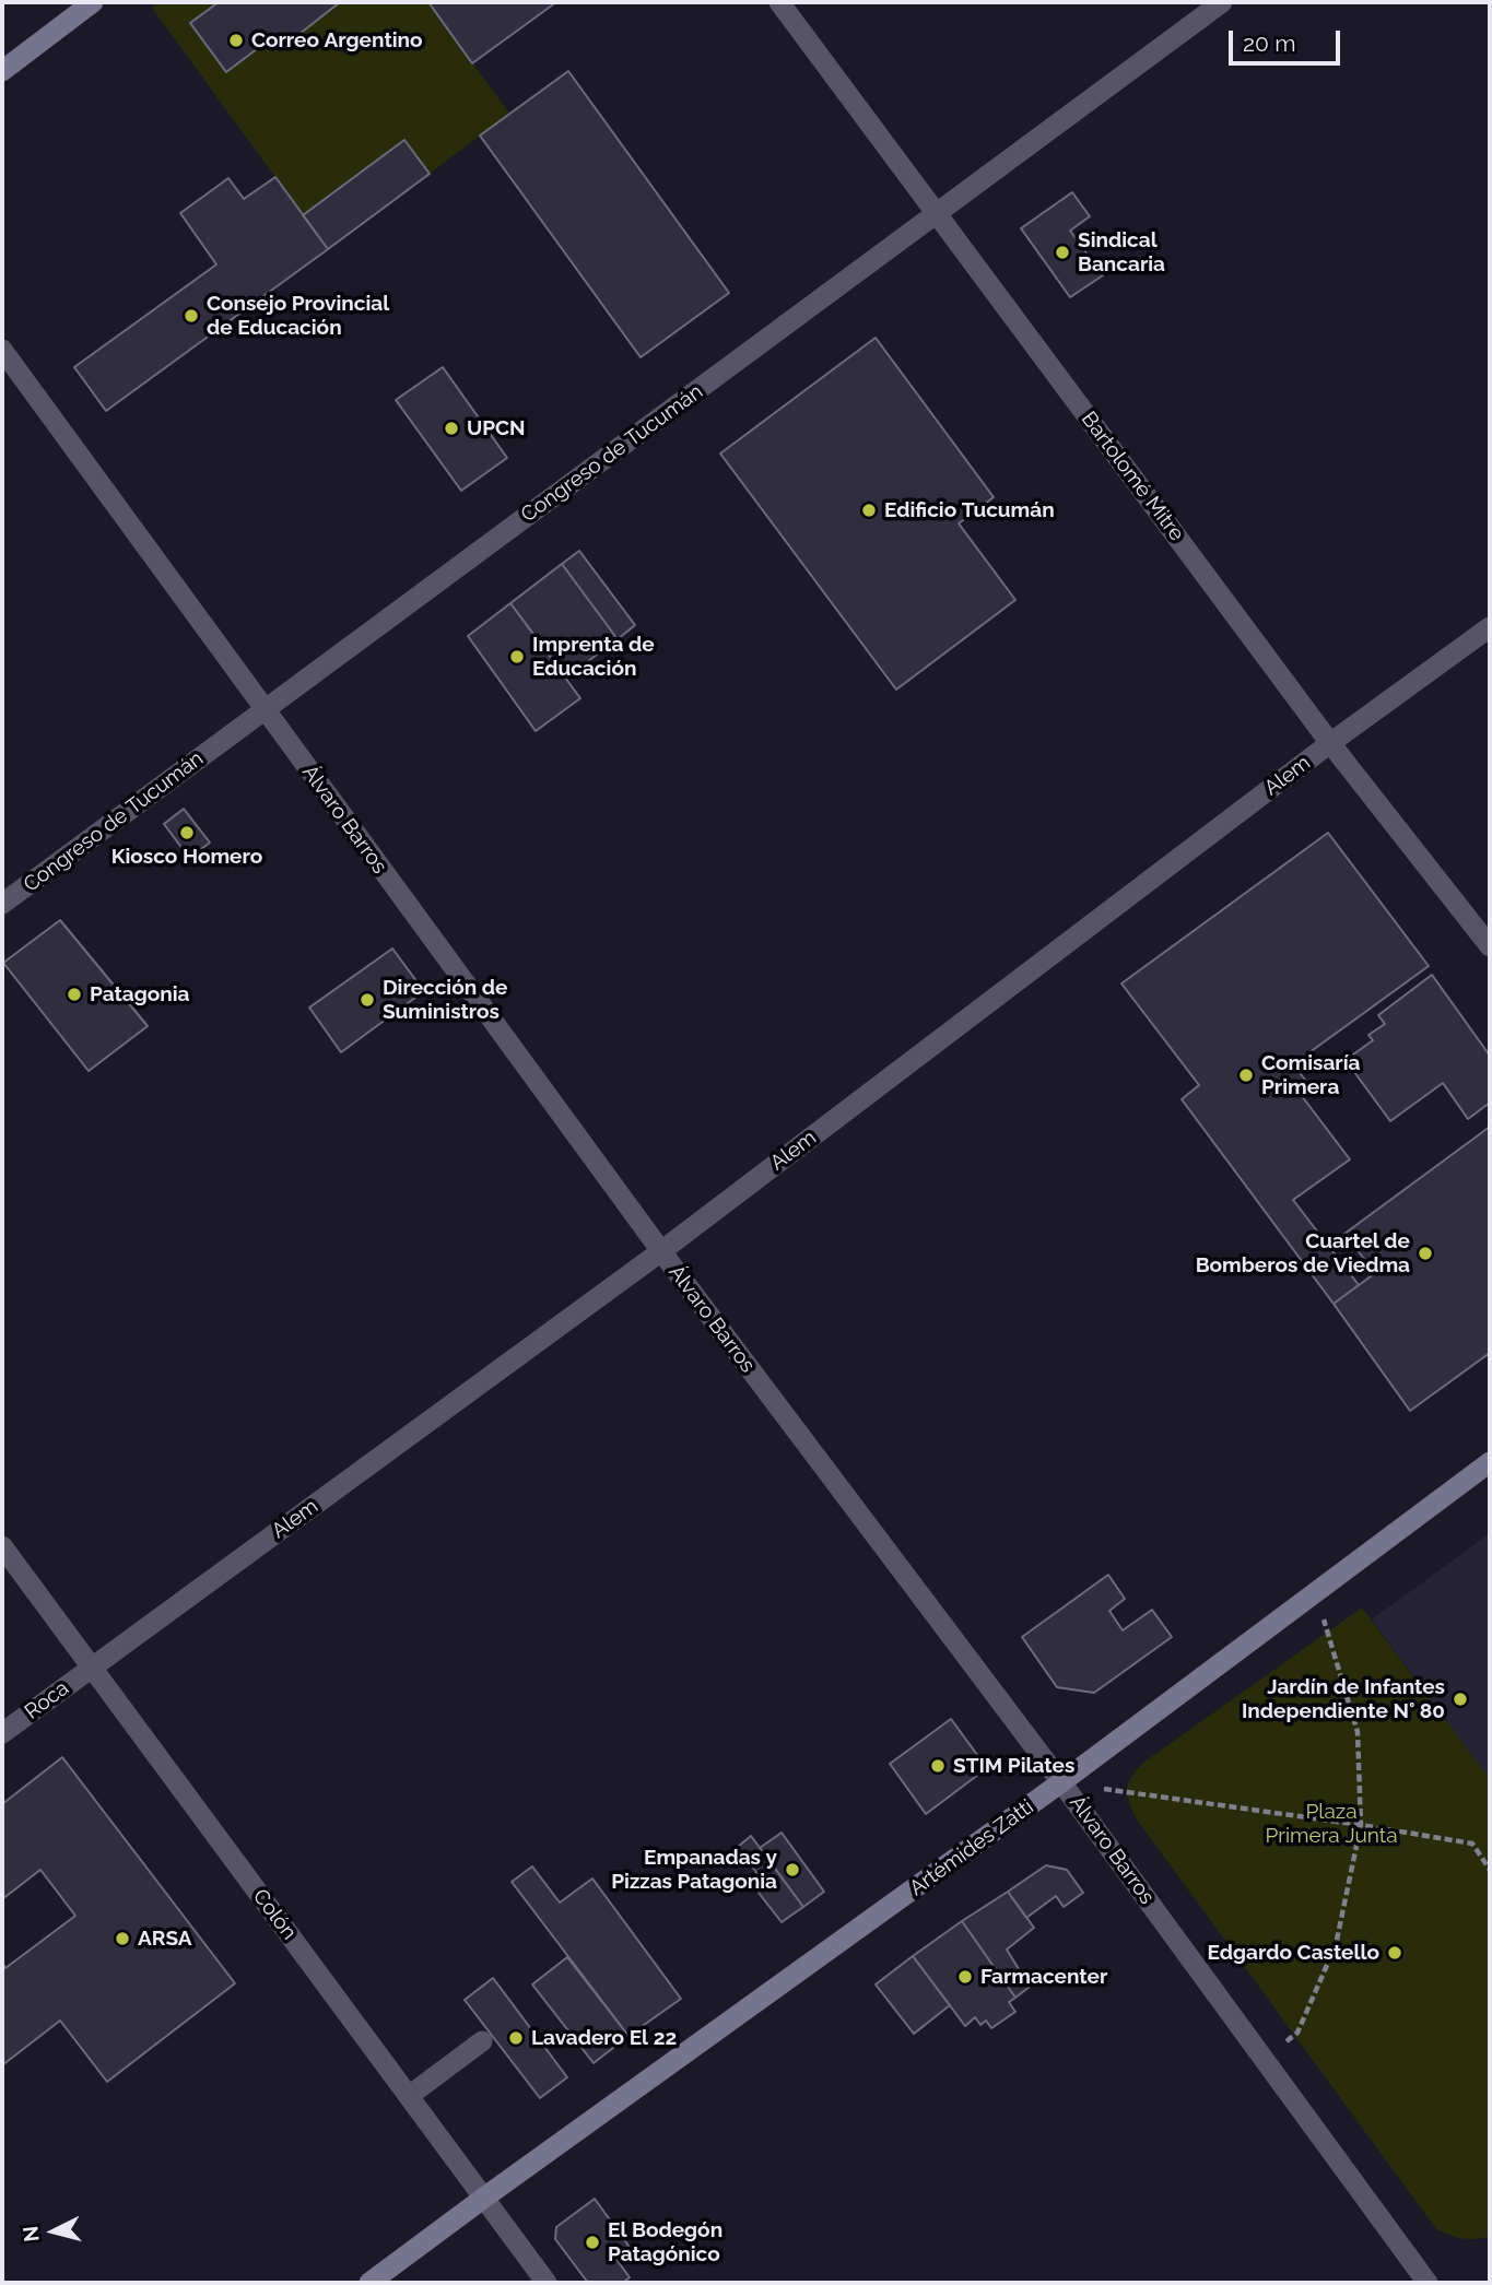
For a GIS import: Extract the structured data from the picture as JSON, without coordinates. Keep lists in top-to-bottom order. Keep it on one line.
{"streets":{"main road":["Artémides Zatti"],"street":["Congreso de Tucumán","Bartolomé Mitre","Alem","Álvaro Barros","Roca","Colón"]},"crossings":[["Congreso de Tucumán","Bartolomé Mitre"],["Congreso de Tucumán","Álvaro Barros"],["Bartolomé Mitre","Alem"],["Alem","Álvaro Barros"],["Alem","Roca"],["Alem","Colón"],["Álvaro Barros","Artémides Zatti"],["Roca","Colón"],["Artémides Zatti","Colón"]],"parks":["Plaza Primera Junta"],"places":["Correo Argentino","Sindical Bancaria","Consejo Provincial de Educación","UPCN","Edificio Tucumán","Imprenta de Educación","Kiosco Homero","Patagonia","Dirección de Suministros","Comisaría Primera","Cuartel de Bomberos de Viedma","Jardín de Infantes Independiente N° 80","STIM Pilates","Empanadas y Pizzas Patagonia","ARSA","Edgardo Castello","Farmacenter","Lavadero El 22","El Bodegón Patagónico"],"scale_bar":"20 m","north":"left"}
